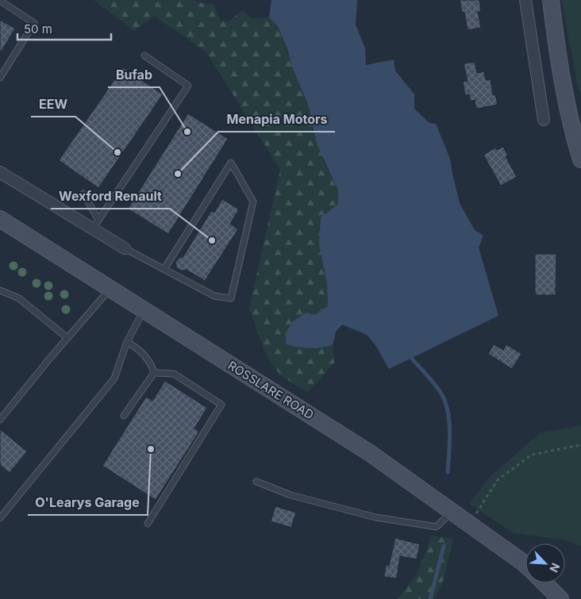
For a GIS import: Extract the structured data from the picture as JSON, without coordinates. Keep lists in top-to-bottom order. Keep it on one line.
{"streets":{"main road":["ROSSLARE ROAD"]},"places":["Bufab","EEW","Menapia Motors","Wexford Renault","O'Learys Garage"],"scale_bar":"50 m","north":"bottom right"}
